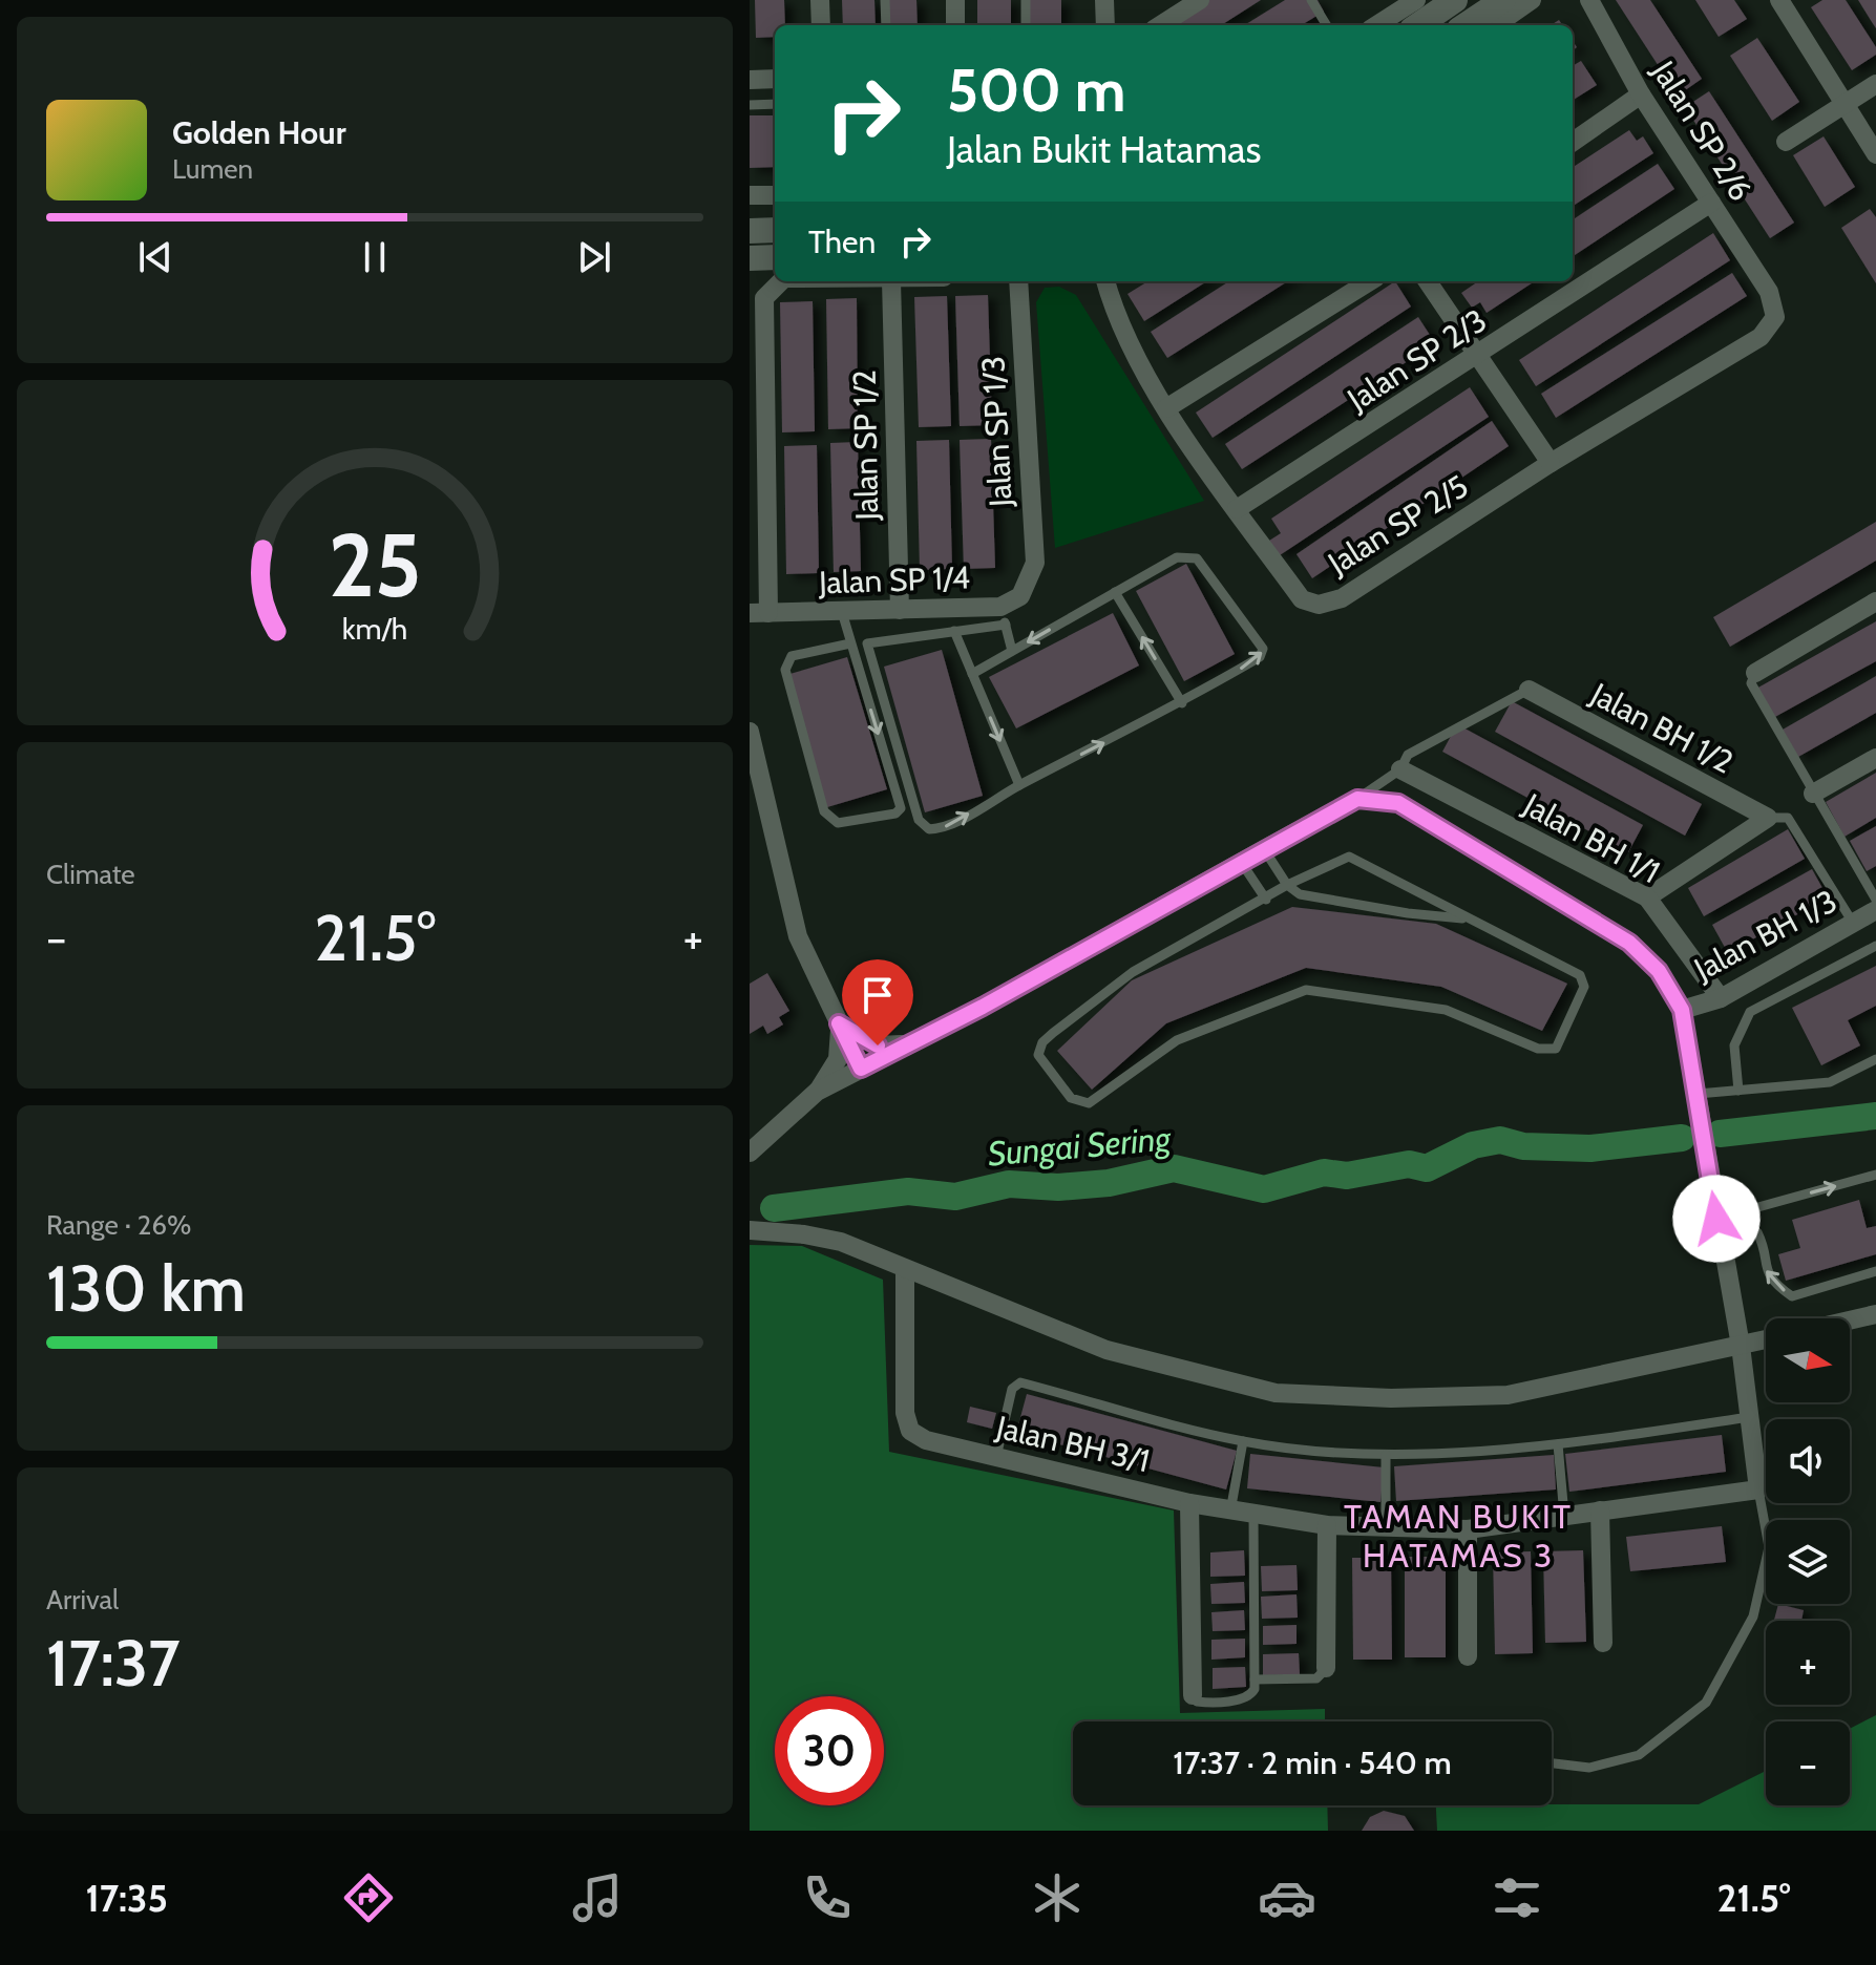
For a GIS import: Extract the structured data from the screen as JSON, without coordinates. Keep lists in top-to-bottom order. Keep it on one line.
{"streets":{"street":["Jalan SP 2/6","Jalan SP 2/3","Jalan SP 1/3","Jalan SP 1/2","Jalan SP 2/5","Jalan SP 1/4","Jalan BH 1/2","Jalan BH 1/1","Jalan BH 1/3","Jalan BH 3/1"]},"crossings":[["Jalan SP 2/6","Jalan SP 2/3"],["Jalan SP 2/6","Jalan SP 2/5"],["Jalan SP 2/3","Jalan SP 2/5"],["Jalan SP 1/3","Jalan SP 1/4"],["Jalan SP 1/2","Jalan SP 1/4"],["Jalan BH 1/1","Jalan BH 1/3"]],"districts":["TAMAN BUKIT HATAMAS 3"],"water":["Sungai Sering"],"north":"right","page":{"turn":["500 m","Jalan Bukit Hatamas"],"song":["Golden Hour","Lumen"],"then":"Then","tile":["Climate",["Range · 26%","130 km"],["Arrival","17:37"]],"heat":["−","21.5°","+"],"map_buttons":["+","−"],"limit":"30","trip":"17:37 · 2 min · 540 m","tabs":["17:35","21.5°"],"gauge":["25","km/h"]}}
